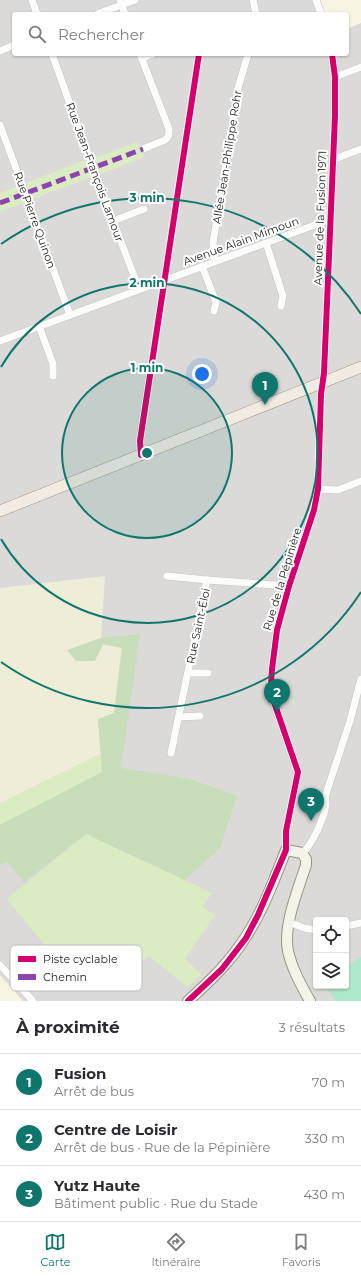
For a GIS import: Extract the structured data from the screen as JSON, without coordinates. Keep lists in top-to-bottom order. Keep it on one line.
{"streets":{"street":["Allée Jean-Philippe Rohr","Rue Jean-François Lamour","Avenue de la Fusion 1971","Rue Pierre Quinon","Avenue Alain Mimoun","Rue de la Pépinière","Rue Saint-Éloi"]},"crossings":[["Allée Jean-Philippe Rohr","Avenue Alain Mimoun"],["Rue Jean-François Lamour","Avenue Alain Mimoun"],["Avenue de la Fusion 1971","Avenue Alain Mimoun"],["Avenue de la Fusion 1971","Rue de la Pépinière"],["Rue Pierre Quinon","Avenue Alain Mimoun"],["Rue de la Pépinière","Rue Saint-Éloi"]],"legend":["Piste cyclable","Chemin"],"page":{"search":"Rechercher","pins":["1","2","3"],"heading":["À proximité","3 résultats"],"list":[{"mark":"1","name":"Fusion","note":"Arrêt de bus","value":"70 m"},{"mark":"2","name":"Centre de Loisir","note":"Arrêt de bus · Rue de la Pépinière","value":"330 m"},{"mark":"3","name":"Yutz Haute","note":"Bâtiment public · Rue du Stade","value":"430 m"}],"nav":["Carte","Itinéraire","Favoris"]},"rings":["3 min","2 min","1 min"]}
